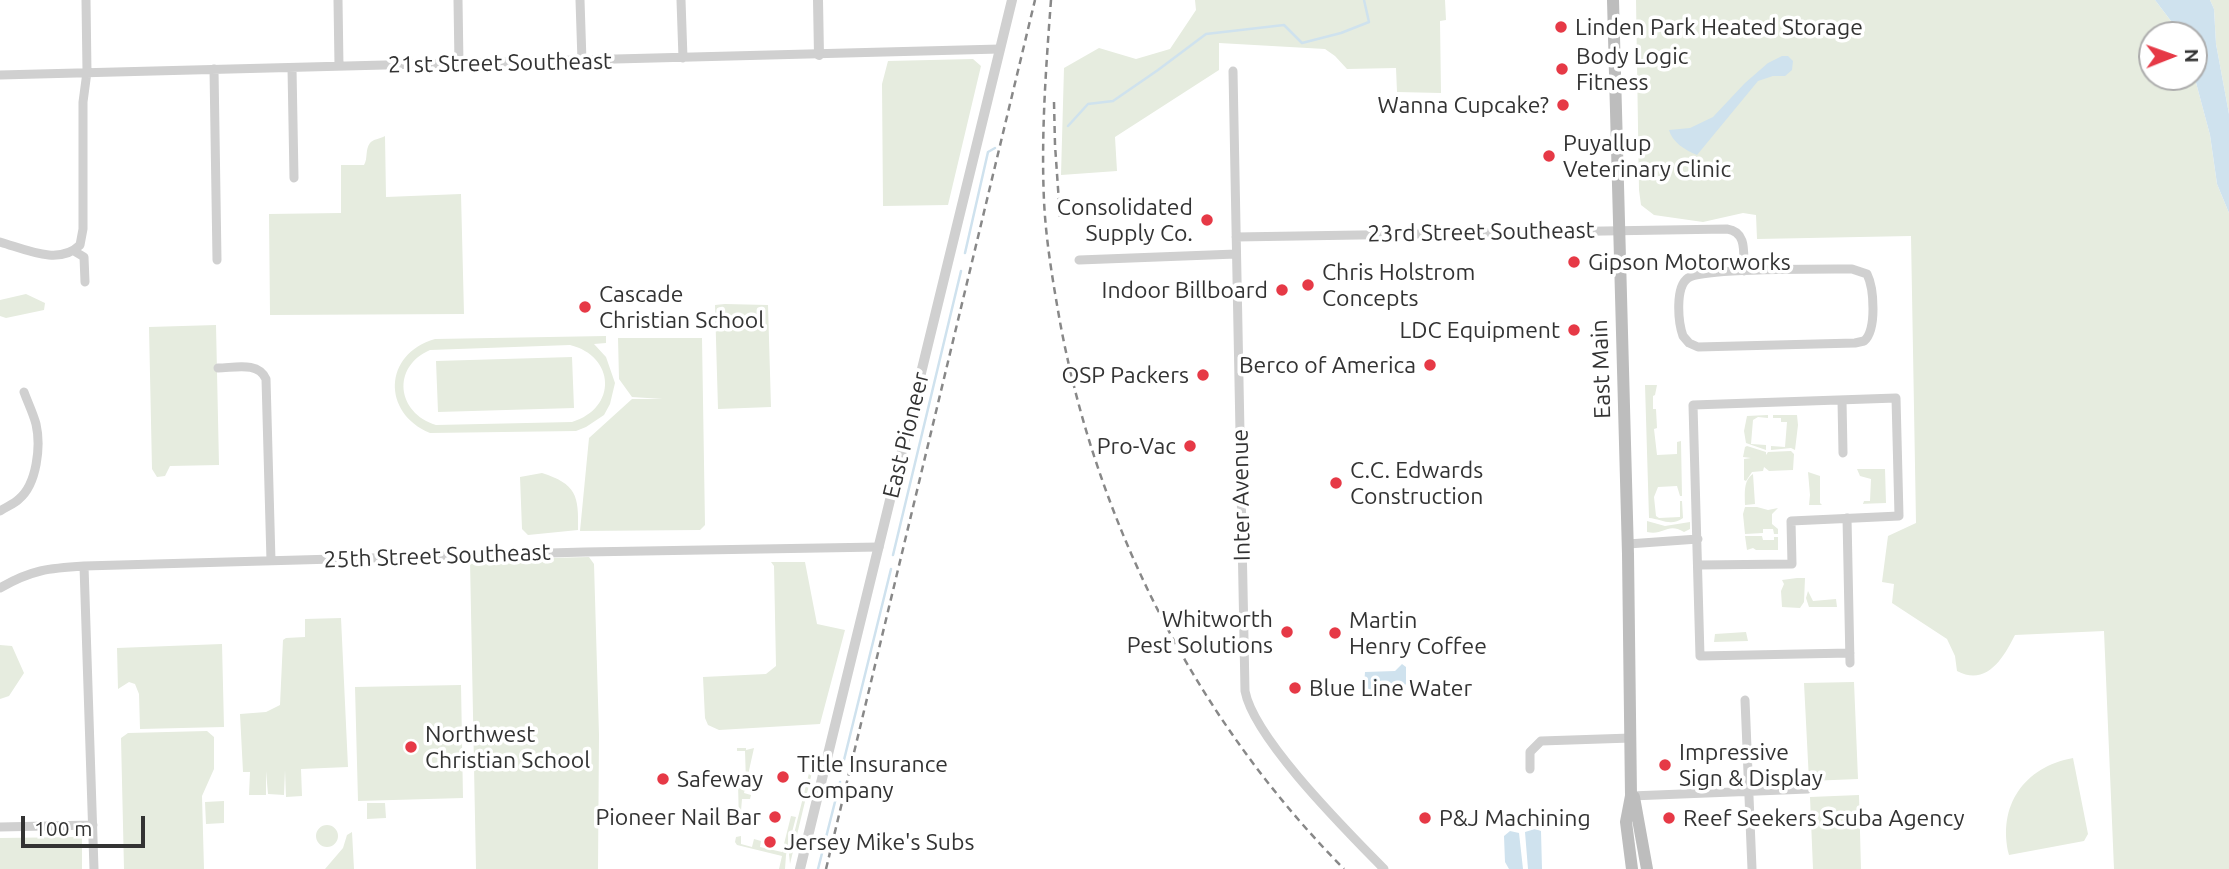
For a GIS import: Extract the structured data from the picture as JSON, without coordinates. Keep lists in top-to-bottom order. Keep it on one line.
{"streets":{"main road":["East Main"],"street":["21st Street Southeast","23rd Street Southeast","East Pioneer","Inter Avenue","25th Street Southeast"]},"crossings":[["21st Street Southeast","East Pioneer"],["23rd Street Southeast","East Main"],["23rd Street Southeast","Inter Avenue"],["East Pioneer","25th Street Southeast"]],"places":["Linden Park Heated Storage","Body Logic Fitness","Wanna Cupcake?","Puyallup Veterinary Clinic","Consolidated Supply Co.","Gipson Motorworks","Chris Holstrom Concepts","Indoor Billboard","Cascade Christian School","LDC Equipment","Berco of America","OSP Packers","Pro-Vac","C.C. Edwards Construction","Whitworth Pest Solutions","Martin Henry Coffee","Blue Line Water","Northwest Christian School","Impressive Sign & Display","Title Insurance Company","Safeway","Pioneer Nail Bar","P&J Machining","Reef Seekers Scuba Agency","Jersey Mike's Subs"],"scale_bar":"100 m","north":"right"}
